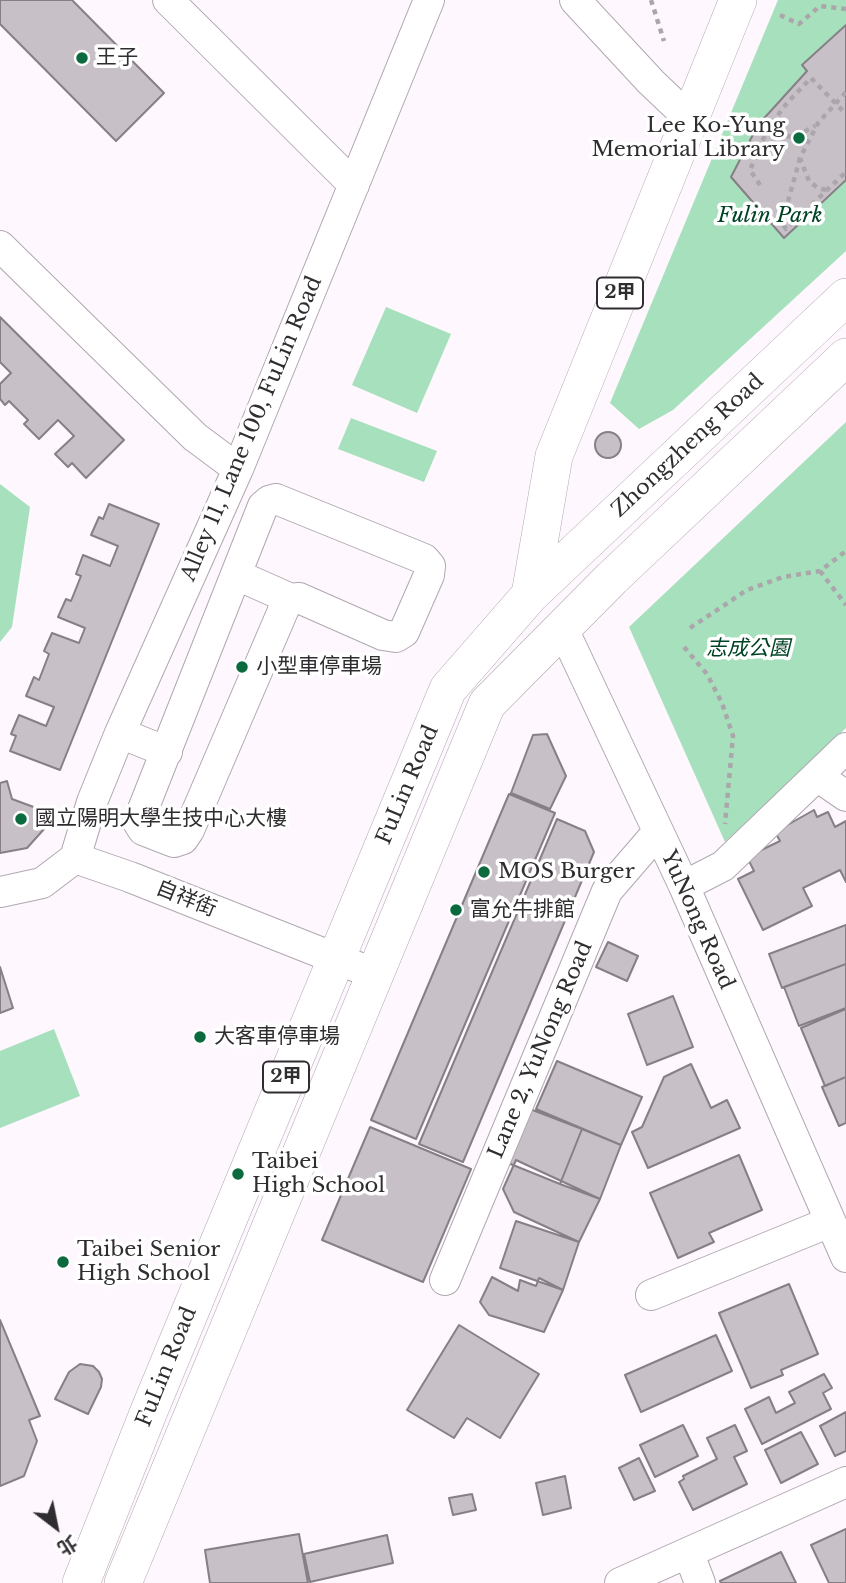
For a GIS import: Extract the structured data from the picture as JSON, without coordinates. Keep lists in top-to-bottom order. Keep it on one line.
{"streets":{"main road":["2甲","Zhongzheng Road","FuLin Road","YuNong Road"],"street":["Alley 11, Lane 100, FuLin Road","自祥街","Lane 2, YuNong Road"]},"crossings":[["2甲","Zhongzheng Road"],["2甲","FuLin Road"],["2甲","YuNong Road"],["Alley 11, Lane 100, FuLin Road","自祥街"],["Zhongzheng Road","FuLin Road"],["Zhongzheng Road","YuNong Road"],["FuLin Road","自祥街"],["FuLin Road","YuNong Road"],["YuNong Road","Lane 2, YuNong Road"]],"parks":["Fulin Park","志成公園"],"places":["王子","Lee Ko-Yung Memorial Library","小型車停車場","國立陽明大學生技中心大樓","MOS Burger","富允牛排館","大客車停車場","Taibei High School","Taibei Senior High School"],"north":"bottom right"}
